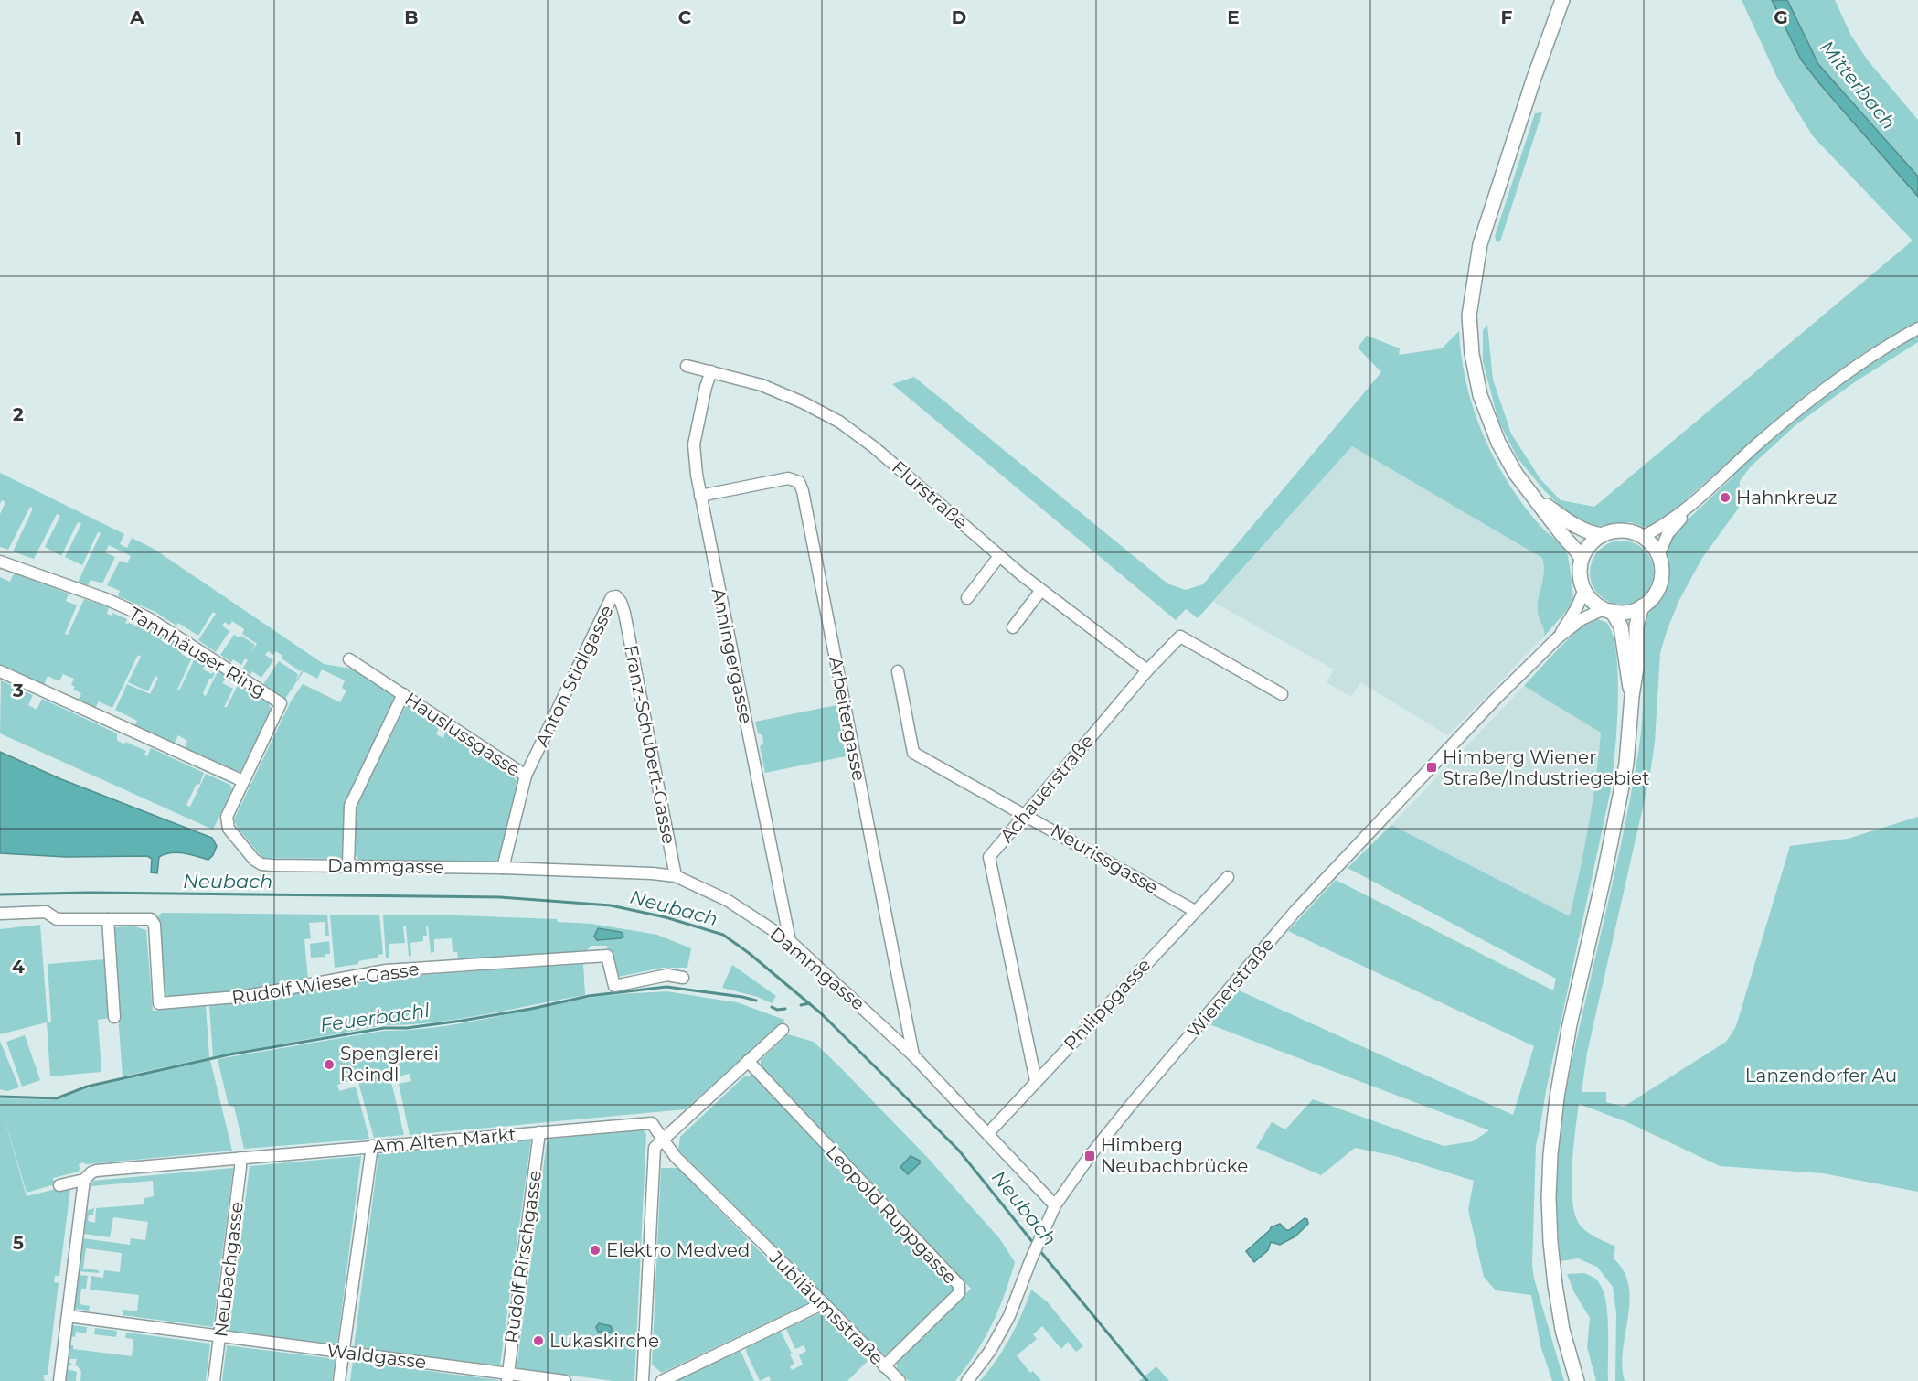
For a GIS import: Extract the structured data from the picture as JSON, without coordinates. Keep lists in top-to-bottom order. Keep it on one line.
{"streets":{"street":["Flurstraße","Tannhäuser Ring","Anningergasse","Anton Stidlgasse","Arbeitergasse","Hauslussgasse","Franz-Schubert-Gasse","Achauerstraße","Neurissgasse","Dammgasse","Rudolf Wieser-Gasse","Wienerstraße","Philippgasse","Am Alten Markt","Leopold Ruppgasse","Rudolf Rirschgasse","Neubachgasse","Jubiläumsstraße","Waldgasse"]},"crossings":[["Flurstraße","Anningergasse"],["Flurstraße","Achauerstraße"],["Tannhäuser Ring","Dammgasse"],["Anningergasse","Arbeitergasse"],["Anningergasse","Dammgasse"],["Anton Stidlgasse","Hauslussgasse"],["Anton Stidlgasse","Franz-Schubert-Gasse"],["Arbeitergasse","Dammgasse"],["Hauslussgasse","Dammgasse"],["Franz-Schubert-Gasse","Dammgasse"],["Achauerstraße","Neurissgasse"],["Achauerstraße","Philippgasse"],["Neurissgasse","Philippgasse"],["Dammgasse","Wienerstraße"],["Dammgasse","Philippgasse"],["Am Alten Markt","Rudolf Rirschgasse"],["Am Alten Markt","Neubachgasse"],["Am Alten Markt","Jubiläumsstraße"],["Leopold Ruppgasse","Jubiläumsstraße"],["Rudolf Rirschgasse","Waldgasse"],["Neubachgasse","Waldgasse"]],"water":["Mitterbach","Neubach","Feuerbachl"],"parks":["Lanzendorfer Au"],"places":{"other":["Hahnkreuz","Spenglerei Reindl","Elektro Medved","Lukaskirche"],"transit":["Himberg Wiener Straße/Industriegebiet","Himberg Neubachbrücke"]},"grid":{"columns":["A","B","C","D","E","F","G"],"rows":["1","2","3","4","5"]}}
